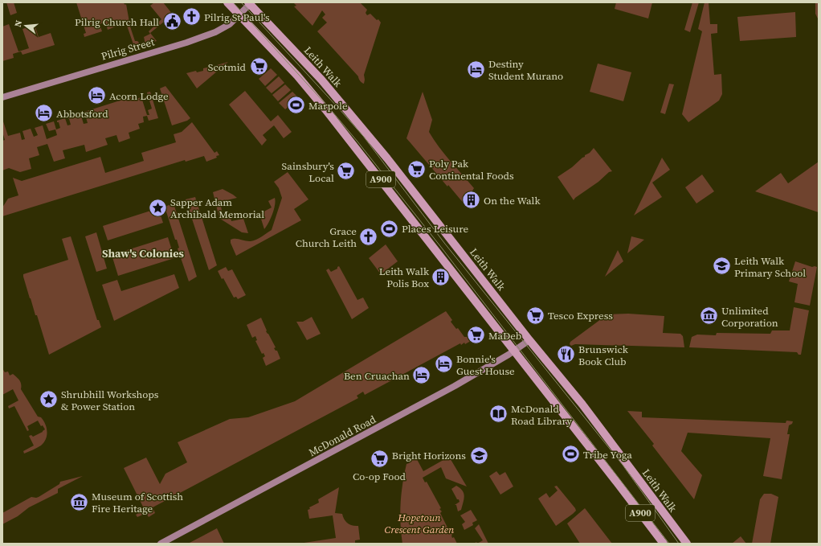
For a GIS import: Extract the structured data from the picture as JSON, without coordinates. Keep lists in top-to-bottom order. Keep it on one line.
{"streets":{"main road":["Leith Walk","A900"],"street":["Pilrig Street","McDonald Road"]},"crossings":[["Pilrig Street","Leith Walk"],["Pilrig Street","A900"],["Leith Walk","McDonald Road"],["A900","McDonald Road"]],"districts":["Shaw's Colonies"],"parks":["Hopetoun Crescent Garden"],"places":{"church":["Pilrig St Paul's","Grace Church Leith"],"public building":["Pilrig Church Hall"],"supermarket":["Scotmid","Poly Pak Continental Foods","Sainsbury's Local","Tesco Express","MaDeb","Co-op Food"],"hotel":["Destiny Student Murano","Acorn Lodge","Abbotsford","Bonnie's Guest House","Ben Cruachan"],"sports":["Marpole","Places Leisure","Tribe Yoga"],"building":["On the Walk","Leith Walk Polis Box"],"place":["Sapper Adam Archibald Memorial","Shrubhill Workshops & Power Station"],"school or university":["Leith Walk Primary School","Bright Horizons"],"museum":["Unlimited Corporation","Museum of Scottish Fire Heritage"],"restaurant":["Brunswick Book Club"],"library":["McDonald Road Library"]},"north":"left"}
